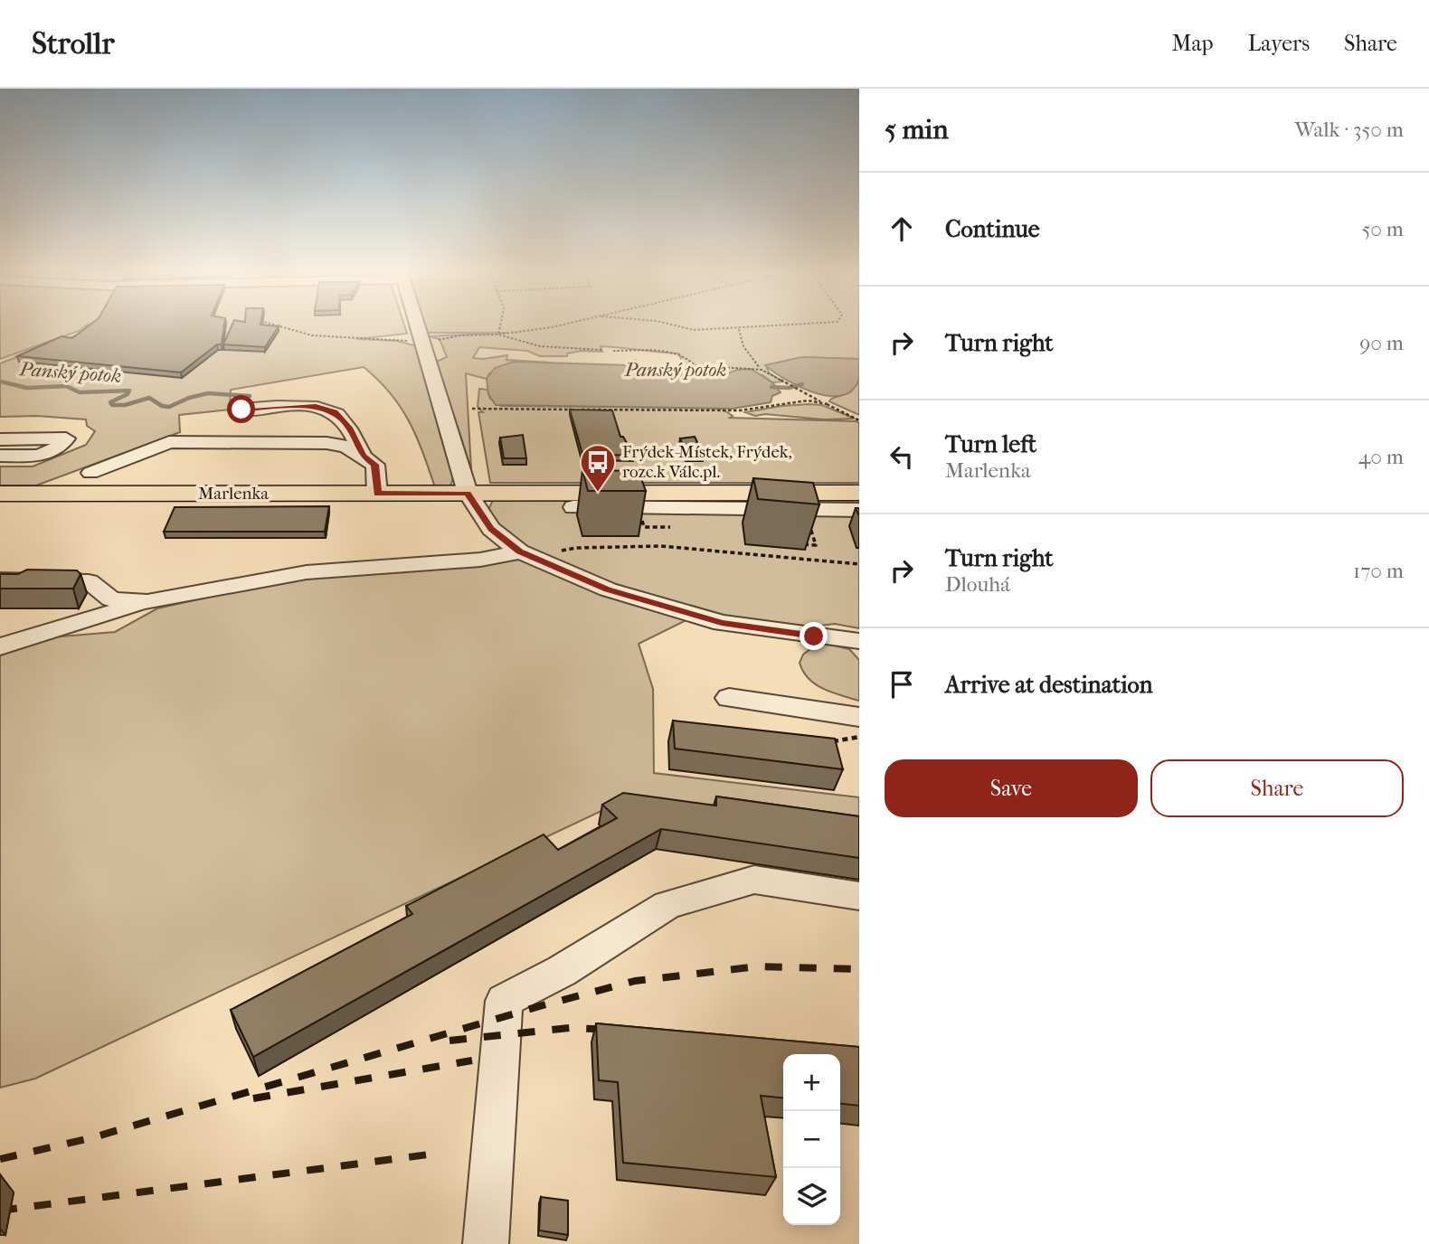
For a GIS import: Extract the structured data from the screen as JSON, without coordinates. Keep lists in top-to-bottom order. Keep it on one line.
{"streets":{"main road":["Marlenka"]},"water":["Panský potok"],"places":{"bus stop":["Frýdek-Místek, Frýdek, rozc.k Válc.pl."]},"page":{"header":"Strollr","nav":["Map","Layers","Share"],"heading":["5 min","Walk · 350 m"],"list":[["Continue","50 m"],["Turn right","90 m"],["Turn left","Marlenka","40 m"],["Turn right","Dlouhá","170 m"],"Arrive at destination"],"buttons":["Save","Share"],"map_buttons":["+","−"]}}
